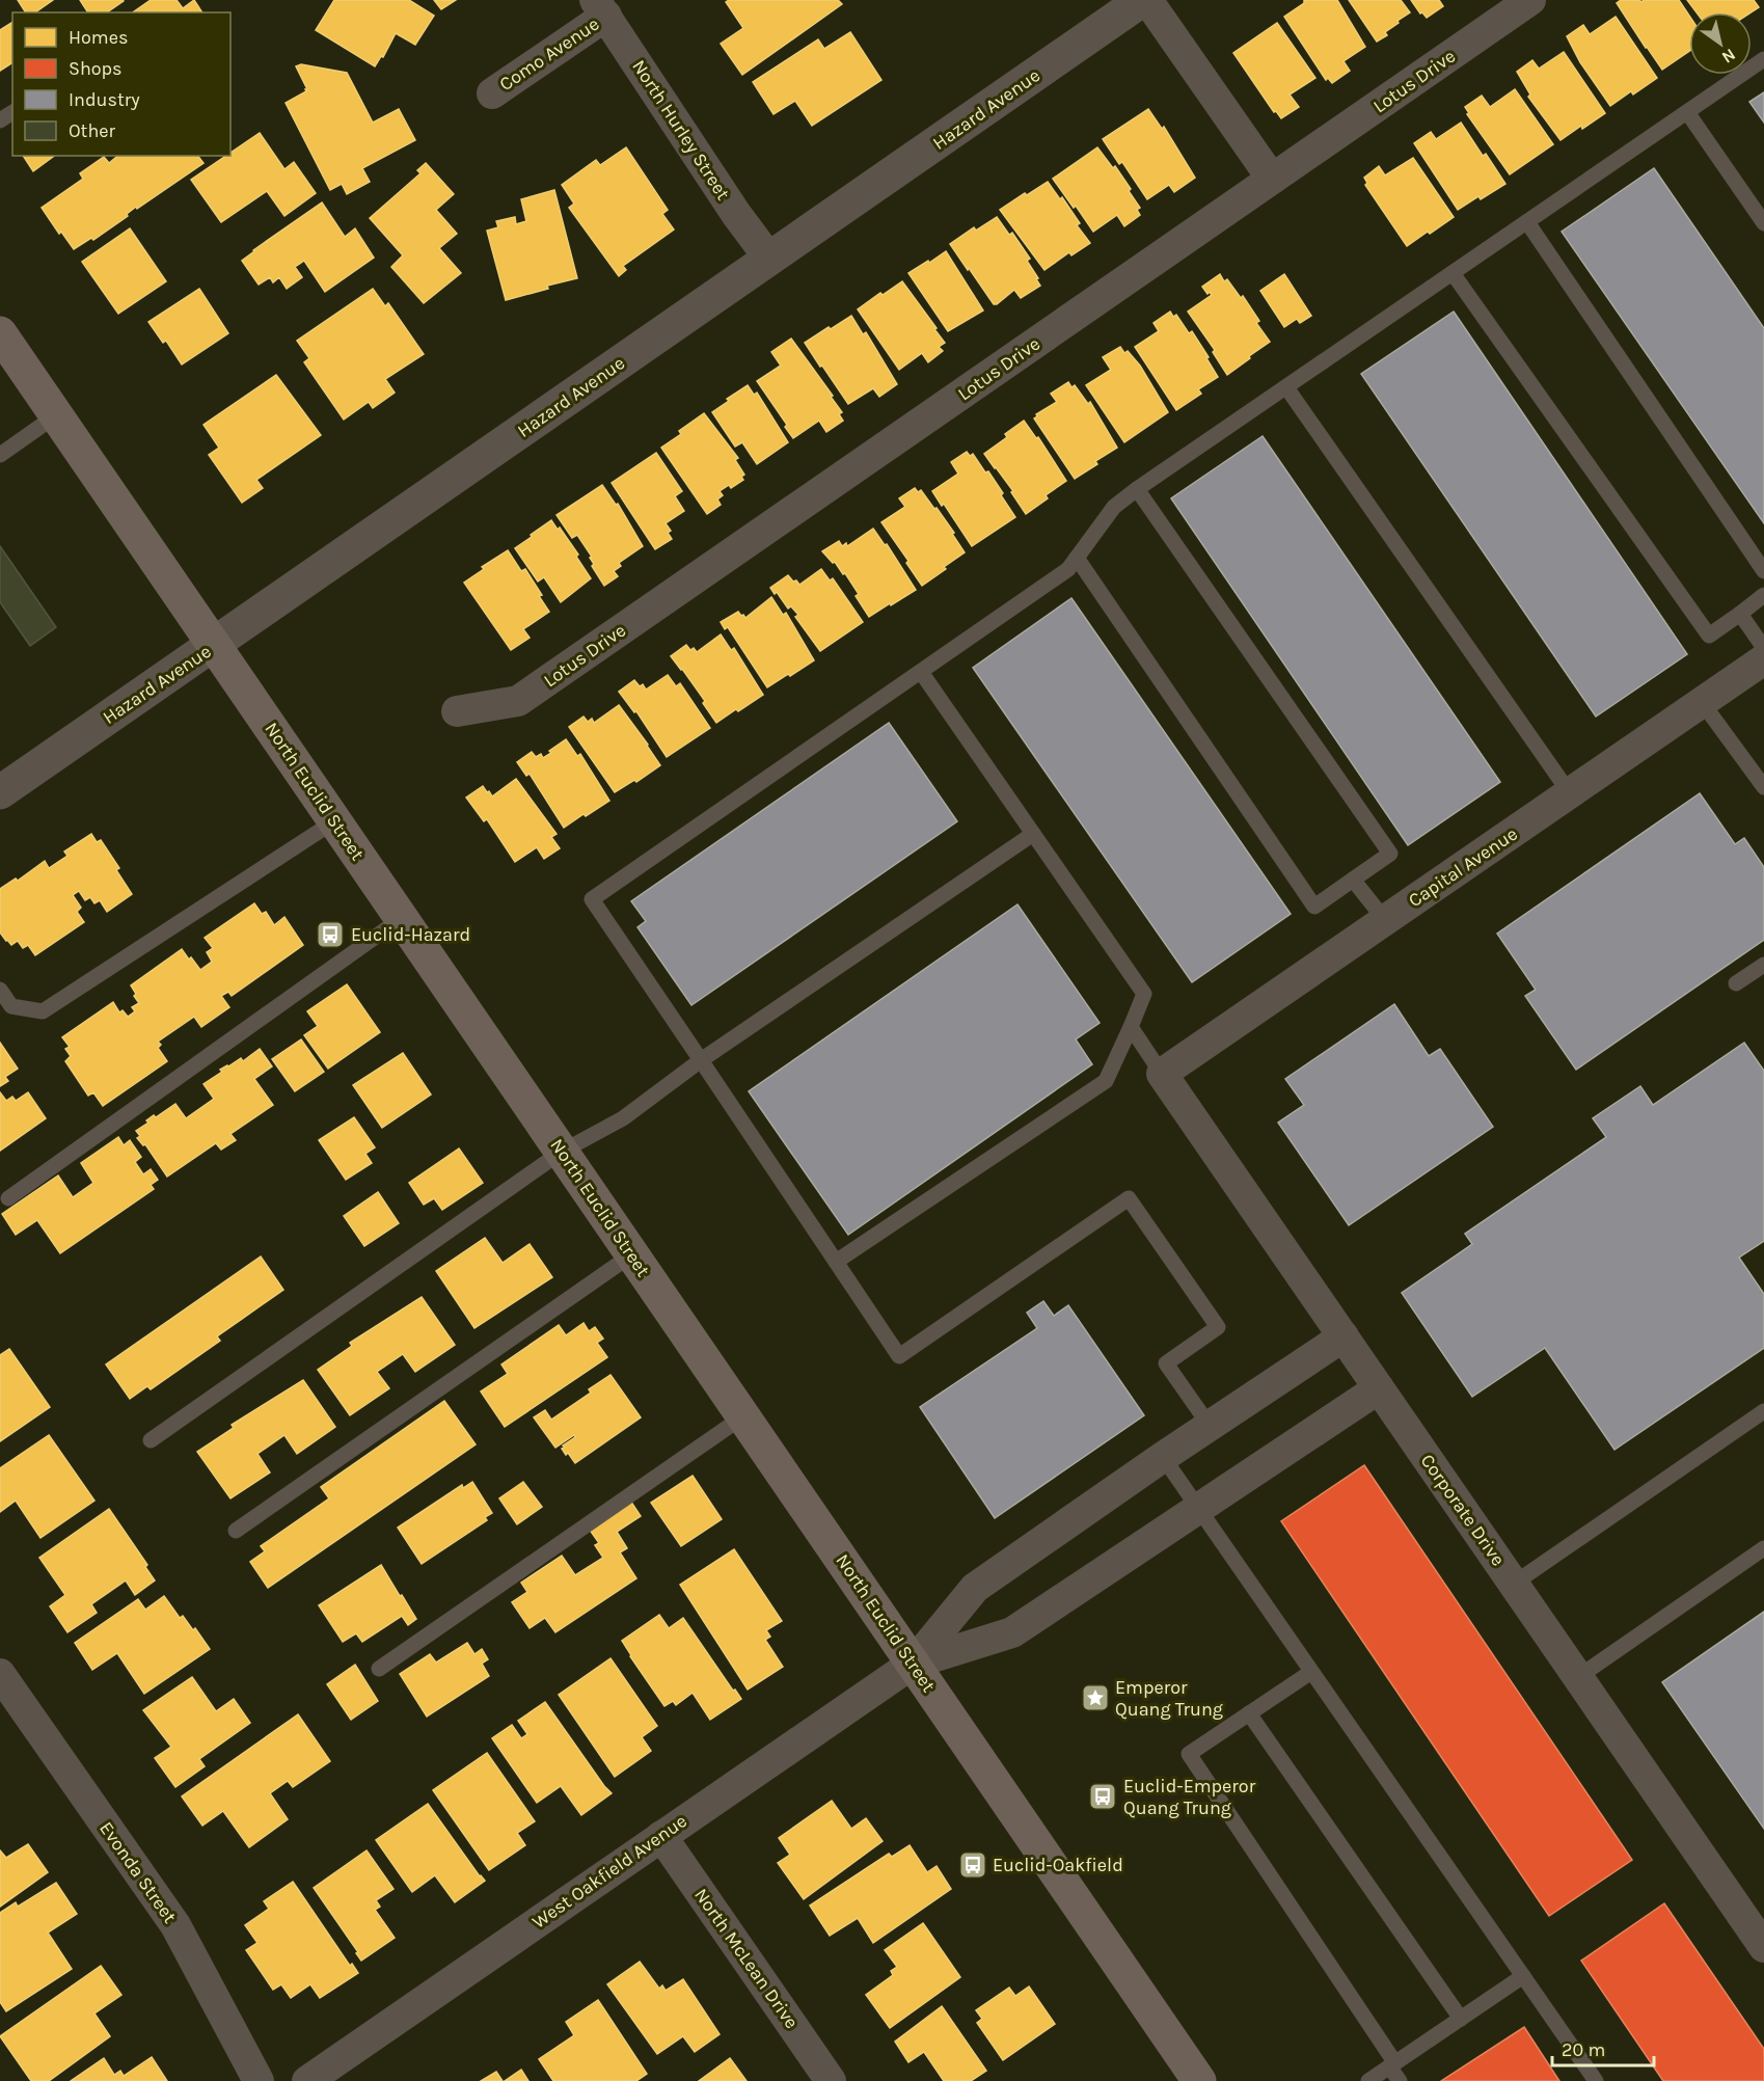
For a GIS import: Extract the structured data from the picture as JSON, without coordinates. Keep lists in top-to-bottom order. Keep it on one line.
{"streets":{"main road":["North Euclid Street"],"street":["Como Avenue","Lotus Drive","Hazard Avenue","North Hurley Street","Capital Avenue","Corporate Drive","West Oakfield Avenue","Evonda Street","North McLean Drive"]},"crossings":[["Como Avenue","North Hurley Street"],["Hazard Avenue","North Hurley Street"],["Hazard Avenue","North Euclid Street"],["North Euclid Street","West Oakfield Avenue"],["Capital Avenue","Corporate Drive"],["West Oakfield Avenue","North McLean Drive"]],"places":{"bus stop":["Euclid-Hazard","Euclid-Emperor Quang Trung","Euclid-Oakfield"],"place":["Emperor Quang Trung"]},"legend":["Homes","Shops","Industry","Other"],"scale_bar":"20 m","north":"bottom right"}
